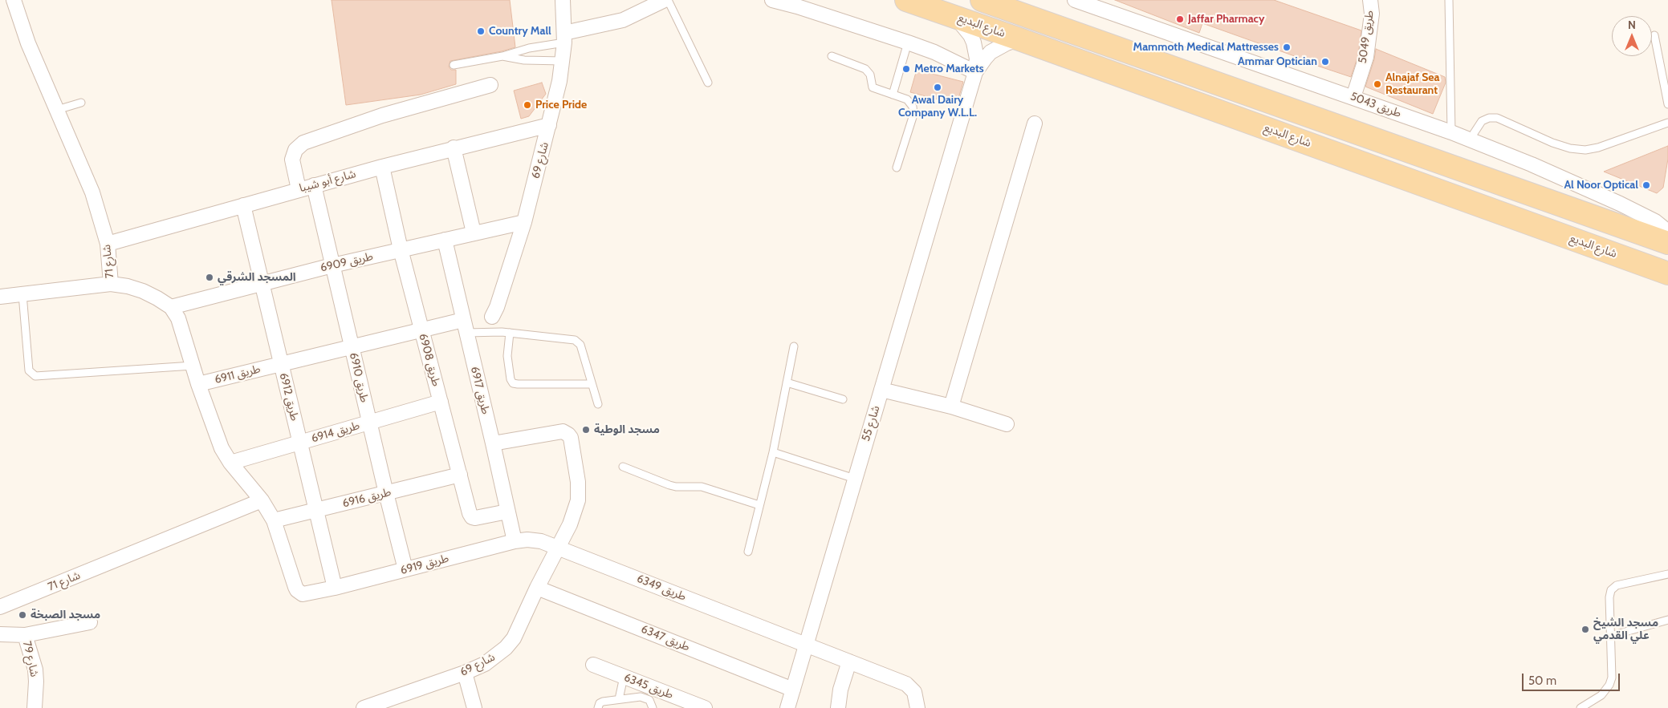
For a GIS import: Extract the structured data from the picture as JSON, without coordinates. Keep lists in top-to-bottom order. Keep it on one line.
{"streets":{"main road":["شارع البديع"],"street":["طريق 5049","طريق 5043","شارع 69","شارع أبو شيبا","شارع 71","طريق 6909","طريق 6908","طريق 6911","طريق 6910","طريق 6917","طريق 6912","شارع 55","طريق 6914","طريق 6916","طريق 6919","طريق 6349","طريق 6347","شارع 79","طريق 6345"]},"crossings":[["شارع البديع","شارع 55"],["طريق 5049","طريق 5043"],["شارع 69","شارع أبو شيبا"],["شارع 69","طريق 6909"],["شارع 69","طريق 6917"],["شارع 69","طريق 6349"],["شارع 69","طريق 6347"],["شارع أبو شيبا","شارع 71"],["شارع أبو شيبا","طريق 6908"],["شارع أبو شيبا","طريق 6910"],["شارع أبو شيبا","طريق 6912"],["شارع 71","طريق 6909"],["طريق 6909","طريق 6908"],["طريق 6909","طريق 6910"],["طريق 6909","طريق 6917"],["طريق 6909","طريق 6912"],["طريق 6908","طريق 6911"],["طريق 6908","طريق 6917"],["طريق 6908","طريق 6914"],["طريق 6908","طريق 6916"],["طريق 6911","طريق 6910"],["طريق 6911","طريق 6917"],["طريق 6911","طريق 6912"],["طريق 6910","طريق 6914"],["طريق 6910","طريق 6916"],["طريق 6910","طريق 6919"],["طريق 6917","طريق 6919"],["طريق 6917","طريق 6349"],["طريق 6912","طريق 6914"],["طريق 6912","طريق 6916"],["طريق 6912","طريق 6919"],["شارع 55","طريق 6349"],["شارع 55","طريق 6347"],["طريق 6919","طريق 6349"]],"places":["Jaffar Pharmacy","Country Mall","Mammoth Medical Mattresses","Ammar Optician","Metro Markets","Alnajaf Sea Restaurant","Awal Dairy Company W.L.L.","Price Pride","Al Noor Optical","المسجد الشرقي","مسجد الوطية","مسجد الصبخة","مسجد الشيخ علي القدمي"],"scale_bar":"50 m","north":"top"}
